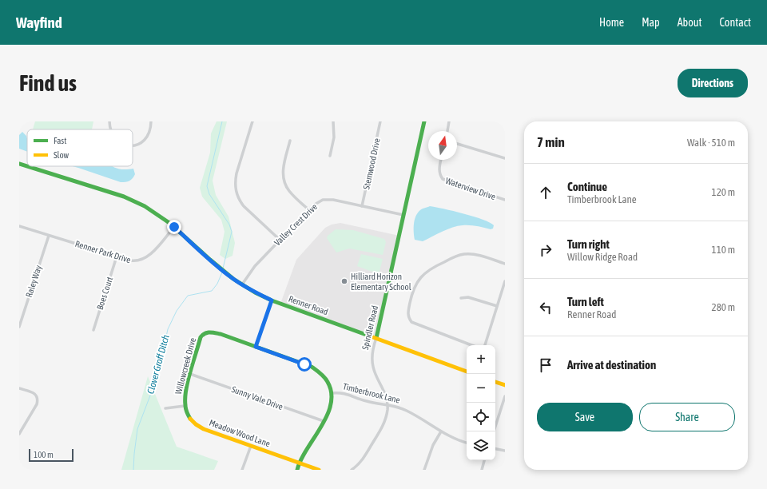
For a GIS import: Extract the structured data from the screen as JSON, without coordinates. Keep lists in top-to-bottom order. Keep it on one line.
{"streets":{"street":["Stemwood Drive","Waterview Drive","Valley Crest Drive","Renner Park Drive","Raley Way","Boes Court","Renner Road","Spindler Road","Willowcreek Drive","Timberbrook Lane","Sunny Vale Drive","Meadow Wood Lane"]},"crossings":[["Stemwood Drive","Valley Crest Drive"],["Valley Crest Drive","Renner Road"],["Valley Crest Drive","Spindler Road"],["Renner Park Drive","Raley Way"],["Renner Park Drive","Boes Court"],["Renner Park Drive","Renner Road"],["Renner Road","Spindler Road"],["Spindler Road","Timberbrook Lane"],["Willowcreek Drive","Timberbrook Lane"],["Willowcreek Drive","Sunny Vale Drive"],["Willowcreek Drive","Meadow Wood Lane"]],"water":["Clover Groff Ditch"],"places":["Hilliard Horizon Elementary School"],"legend":["Fast","Slow"],"scale_bar":"100 m","north":"top","page":{"header":"Wayfind","nav":["Home","Map","About","Contact"],"buttons":["Directions",["Save","Share"]],"title":"Find us","heading":["7 min","Walk · 510 m"],"list":[["Continue","Timberbrook Lane","120 m"],["Turn right","Willow Ridge Road","110 m"],["Turn left","Renner Road","280 m"],"Arrive at destination"],"map_buttons":["+","−"],"scale":"100 m"}}
